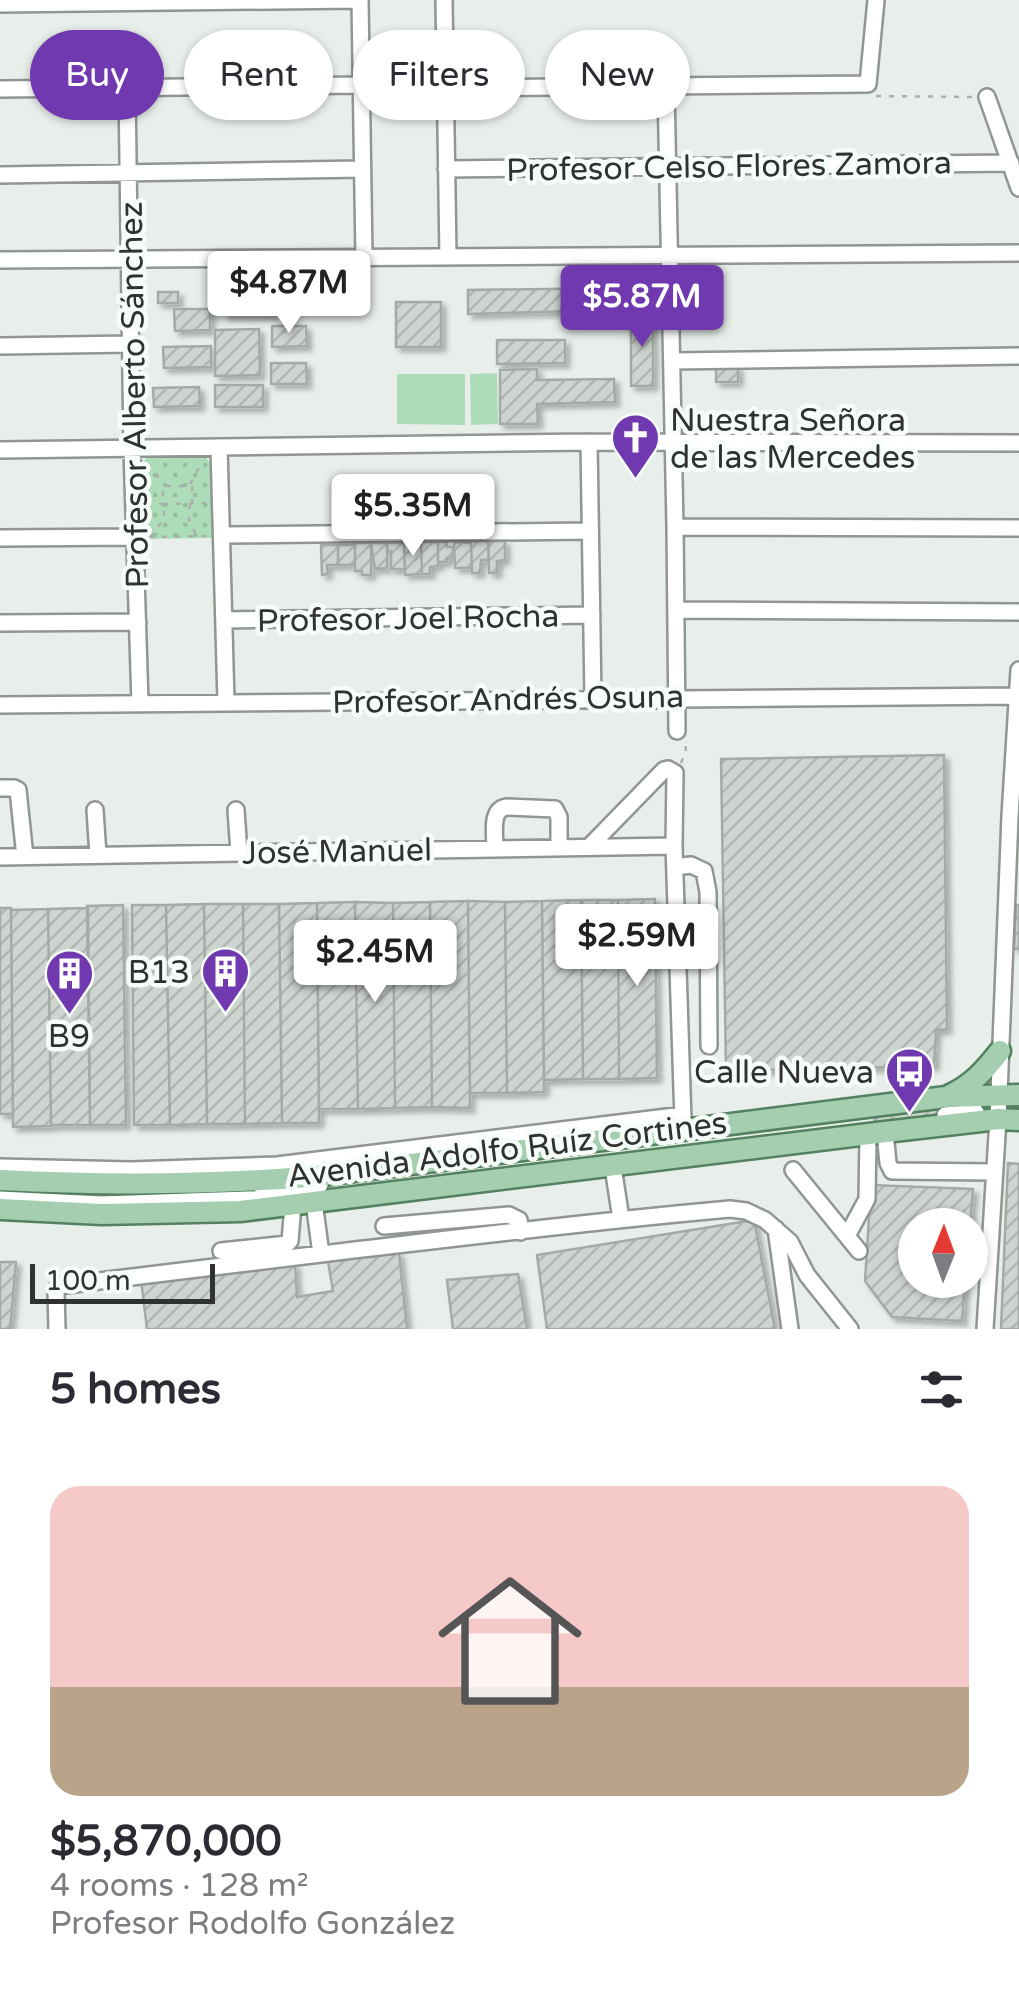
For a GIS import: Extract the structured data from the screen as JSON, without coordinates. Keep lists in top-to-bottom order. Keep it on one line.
{"streets":{"main road":["Avenida Adolfo Ruíz Cortines"],"street":["Profesor Celso Flores Zamora","Profesor Alberto Sánchez","Profesor Joel Rocha","Profesor Andrés Osuna","José Manuel"]},"crossings":[["Profesor Alberto Sánchez","Profesor Andrés Osuna"]],"places":{"church":["Nuestra Señora de las Mercedes"],"building":["B13","B9"],"bus stop":["Calle Nueva"]},"scale_bar":"100 m","north":"top","page":{"chip":["Buy","Rent","Filters","New"],"price":["$4.87M","$5.87M","$5.35M","$2.59M","$2.45M"],"scale":"100 m","heading":"5 homes","list":[{"name":"$5,870,000","note":"4 rooms · 128 m² · Profesor Rodolfo González"}]}}
